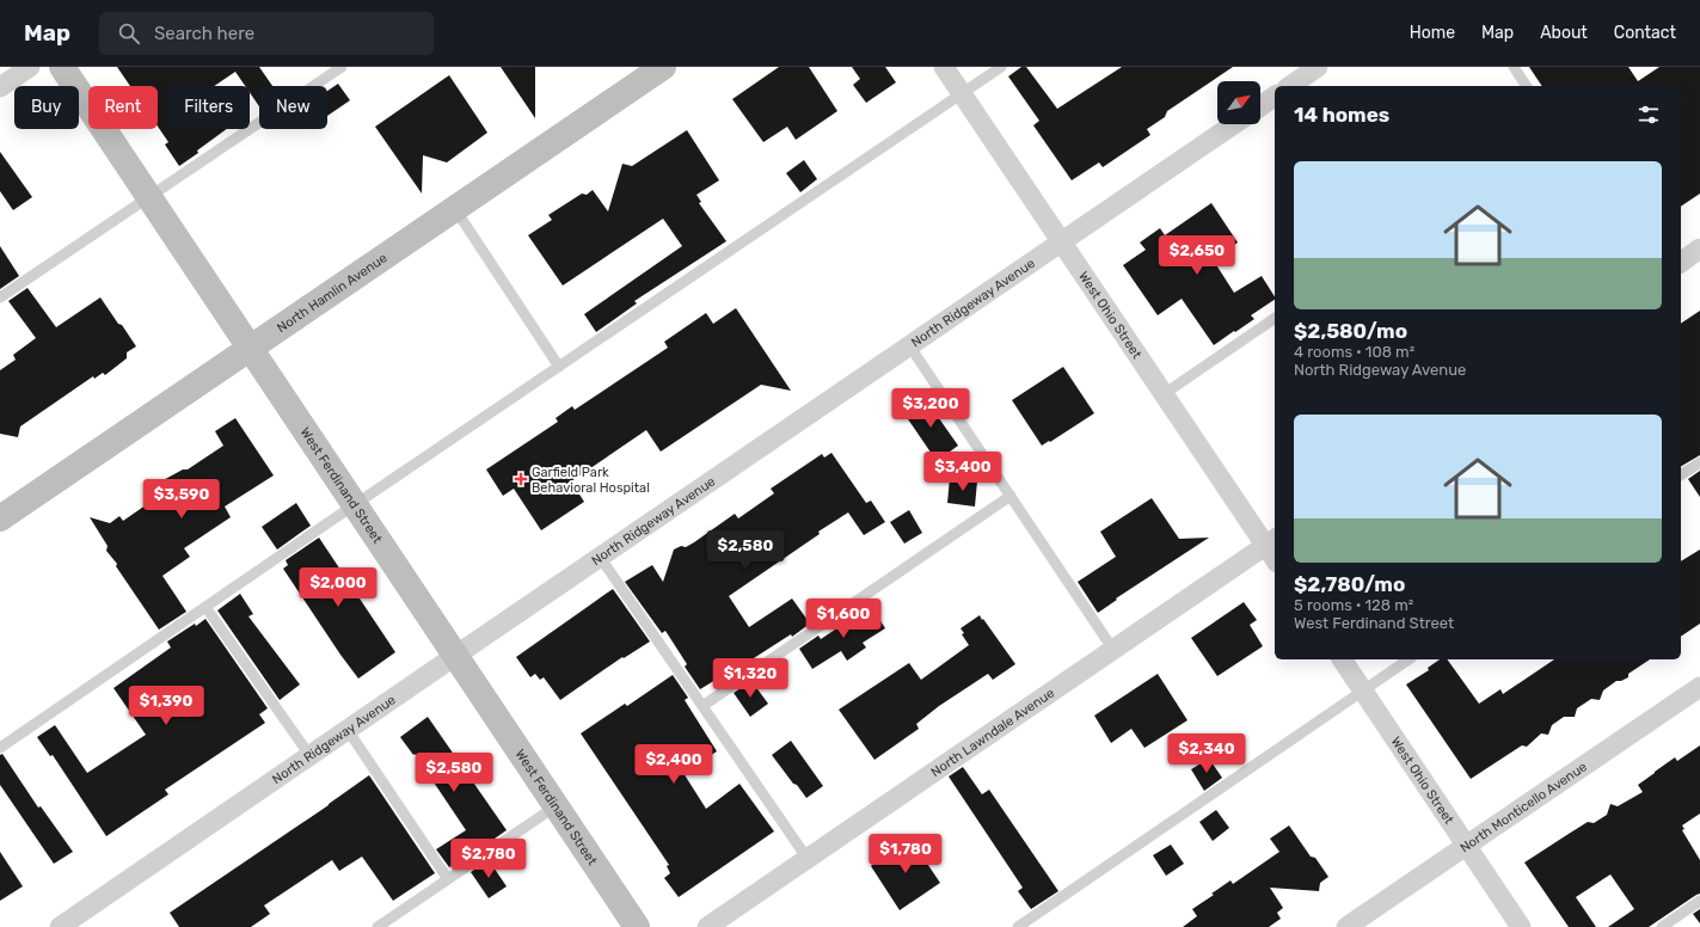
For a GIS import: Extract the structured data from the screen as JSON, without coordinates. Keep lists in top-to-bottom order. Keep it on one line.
{"streets":{"street":["North Hamlin Avenue","North Ridgeway Avenue","West Ohio Street","West Ferdinand Street","North Lawndale Avenue","North Monticello Avenue"]},"crossings":[["North Hamlin Avenue","West Ferdinand Street"],["North Ridgeway Avenue","West Ohio Street"],["North Ridgeway Avenue","West Ferdinand Street"],["West Ohio Street","North Lawndale Avenue"],["West Ohio Street","North Monticello Avenue"]],"places":{"health":["Garfield Park Behavioral Hospital"]},"north":"top right","page":{"header":"Map","search":"Search here","nav":["Home","Map","About","Contact"],"chip":["Buy","Rent","Filters","New"],"heading":"14 homes","list":[{"name":"$2,580/mo","note":"4 rooms · 108 m² · North Ridgeway Avenue"},{"name":"$2,780/mo","note":"5 rooms · 128 m² · West Ferdinand Street"}],"price":["$2,650","$3,200","$3,400","$3,590","$2,580","$2,000","$1,600","$1,320","$1,390","$2,340","$2,400","$2,580","$1,780","$2,780"]}}
